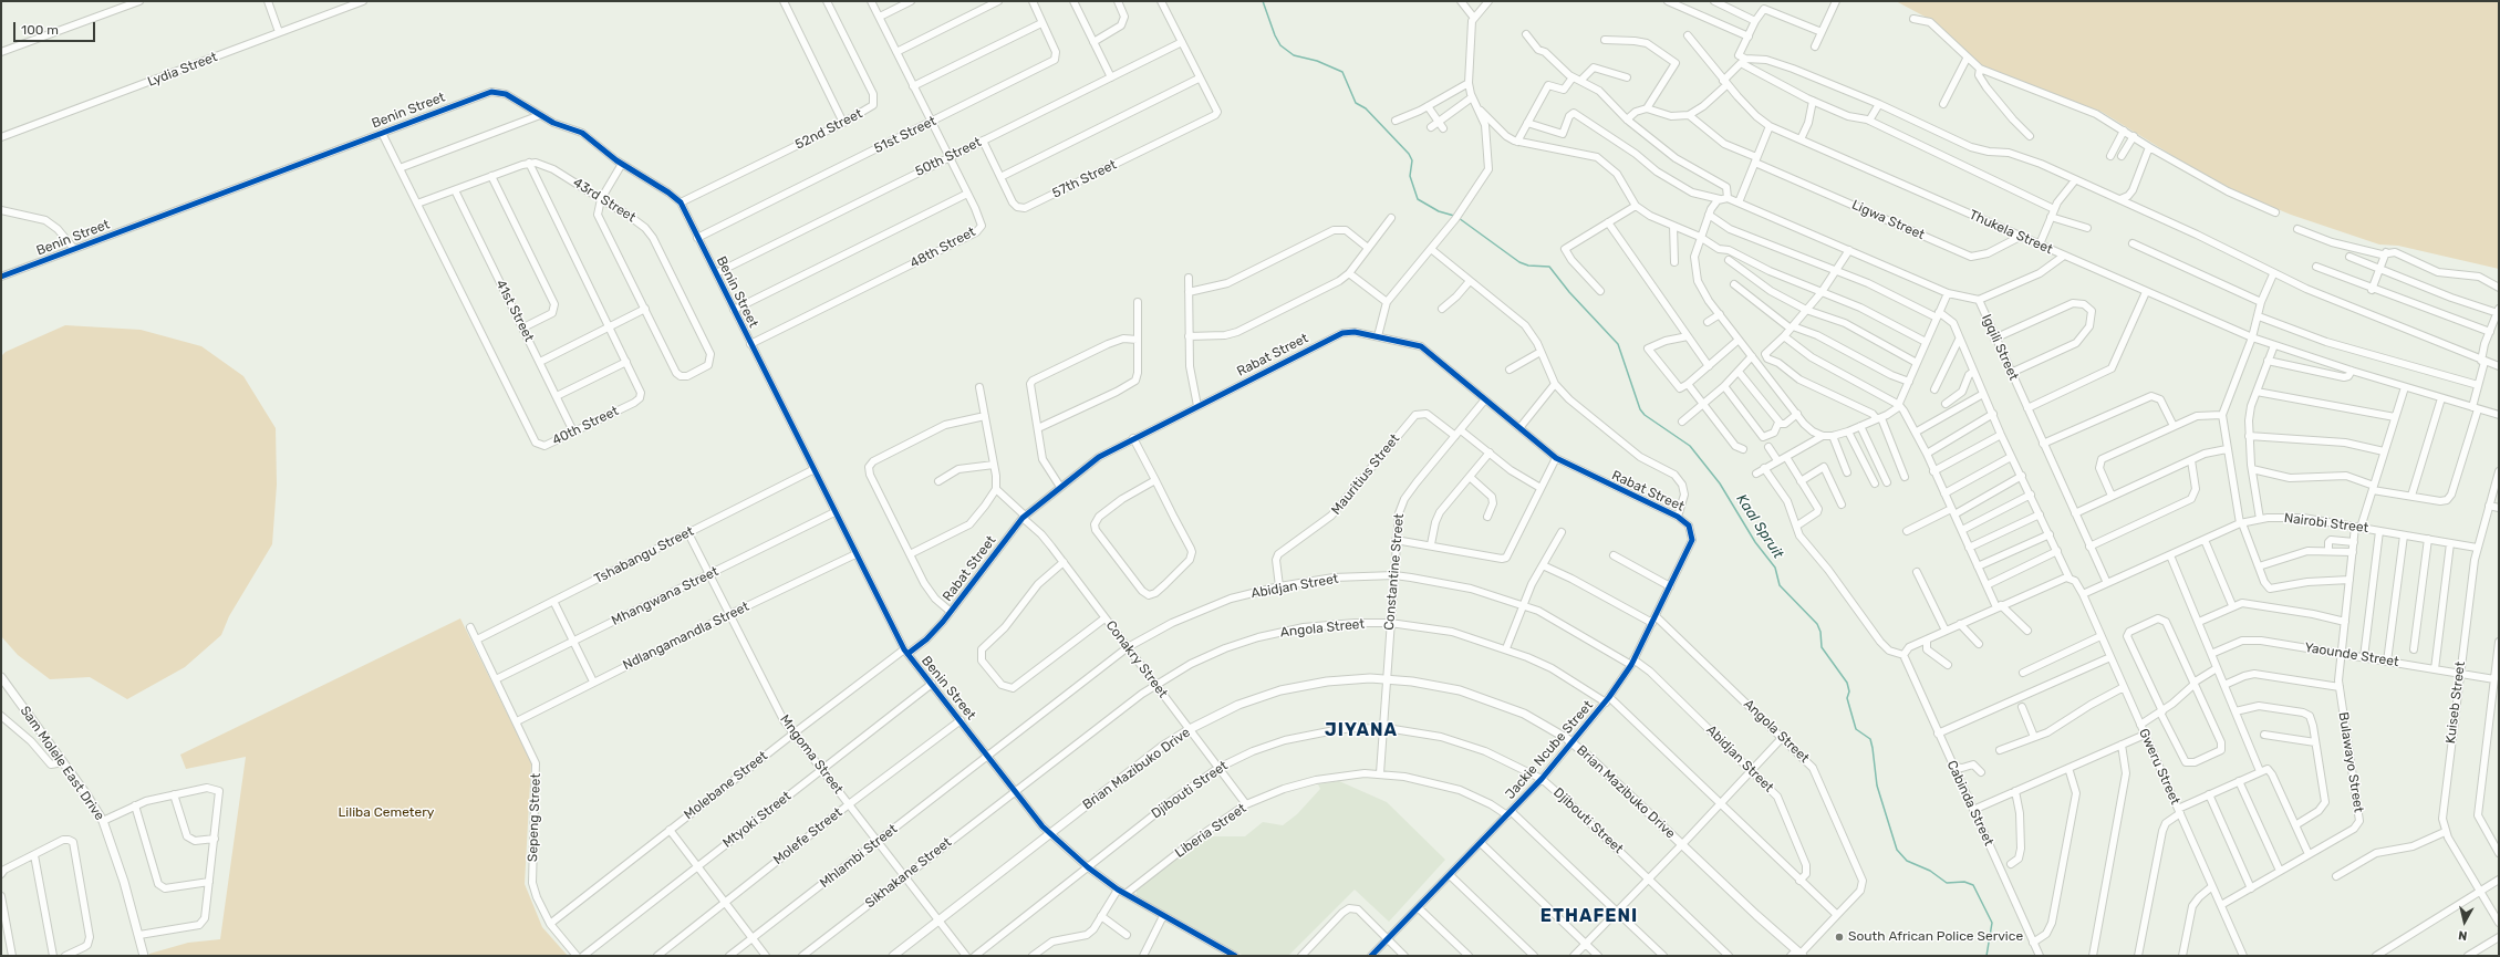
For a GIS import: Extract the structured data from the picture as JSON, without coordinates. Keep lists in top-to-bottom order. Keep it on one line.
{"streets":{"street":["Lydia Street","Benin Street","52nd Street","51st Street","50th Street","57th Street","43rd Street","Ligwa Street","Thukela Street","48th Street","41st Street","Igqili Street","Rabat Street","40th Street","Mauritius Street","Nairobi Street","Tshabangu Street","Constantine Street","Abidjan Street","Mhangwana Street","Angola Street","Ndlangamandla Street","Yaounde Street","Conakry Street","Kuiseb Street","Jackie Ncube Street","Mngoma Street","Bulawayo Street","Sam Molele East Drive","Gweru Street","Brian Mazibuko Drive","Molebane Street","Djibouti Street","Cabinda Street","Sepeng Street","Mtyoki Street","Liberia Street","Molefe Street","Mhlambi Street","Sikhakane Street"]},"crossings":[["Benin Street","52nd Street"],["Benin Street","51st Street"],["Benin Street","50th Street"],["Benin Street","48th Street"],["Benin Street","Rabat Street"],["Benin Street","40th Street"],["Benin Street","Tshabangu Street"],["Benin Street","Abidjan Street"],["Benin Street","Mhangwana Street"],["Benin Street","Angola Street"],["Benin Street","Ndlangamandla Street"],["Benin Street","Brian Mazibuko Drive"],["Benin Street","Molebane Street"],["Benin Street","Djibouti Street"],["Benin Street","Mtyoki Street"],["Benin Street","Liberia Street"],["Benin Street","Molefe Street"],["Benin Street","Mhlambi Street"],["Benin Street","Sikhakane Street"],["51st Street","48th Street"],["50th Street","57th Street"],["50th Street","48th Street"],["43rd Street","40th Street"],["Ligwa Street","Thukela Street"],["Thukela Street","Bulawayo Street"],["41st Street","40th Street"],["Igqili Street","Nairobi Street"],["Rabat Street","Constantine Street"],["Rabat Street","Conakry Street"],["Rabat Street","Jackie Ncube Street"],["Rabat Street","Molebane Street"],["Mauritius Street","Constantine Street"],["Mauritius Street","Abidjan Street"],["Nairobi Street","Kuiseb Street"],["Nairobi Street","Bulawayo Street"],["Nairobi Street","Gweru Street"],["Tshabangu Street","Mngoma Street"],["Tshabangu Street","Sepeng Street"],["Constantine Street","Abidjan Street"],["Constantine Street","Angola Street"],["Constantine Street","Brian Mazibuko Drive"],["Constantine Street","Djibouti Street"],["Constantine Street","Liberia Street"],["Abidjan Street","Angola Street"],["Abidjan Street","Conakry Street"],["Abidjan Street","Jackie Ncube Street"],["Abidjan Street","Mhlambi Street"],["Mhangwana Street","Mngoma Street"],["Mhangwana Street","Sepeng Street"],["Angola Street","Conakry Street"],["Angola Street","Jackie Ncube Street"],["Angola Street","Brian Mazibuko Drive"],["Angola Street","Sikhakane Street"],["Ndlangamandla Street","Mngoma Street"],["Ndlangamandla Street","Sepeng Street"],["Yaounde Street","Kuiseb Street"],["Yaounde Street","Bulawayo Street"],["Conakry Street","Brian Mazibuko Drive"],["Conakry Street","Djibouti Street"],["Conakry Street","Liberia Street"],["Jackie Ncube Street","Brian Mazibuko Drive"],["Jackie Ncube Street","Djibouti Street"],["Jackie Ncube Street","Liberia Street"],["Mngoma Street","Brian Mazibuko Drive"],["Mngoma Street","Molebane Street"],["Mngoma Street","Mtyoki Street"],["Mngoma Street","Molefe Street"],["Mngoma Street","Mhlambi Street"],["Mngoma Street","Sikhakane Street"],["Bulawayo Street","Gweru Street"],["Molebane Street","Sepeng Street"]],"districts":["JIYANA","ETHAFENI"],"water":["Kaal Spruit"],"parks":["Liliba Cemetery"],"places":["South African Police Service"],"scale_bar":"100 m","north":"bottom"}
